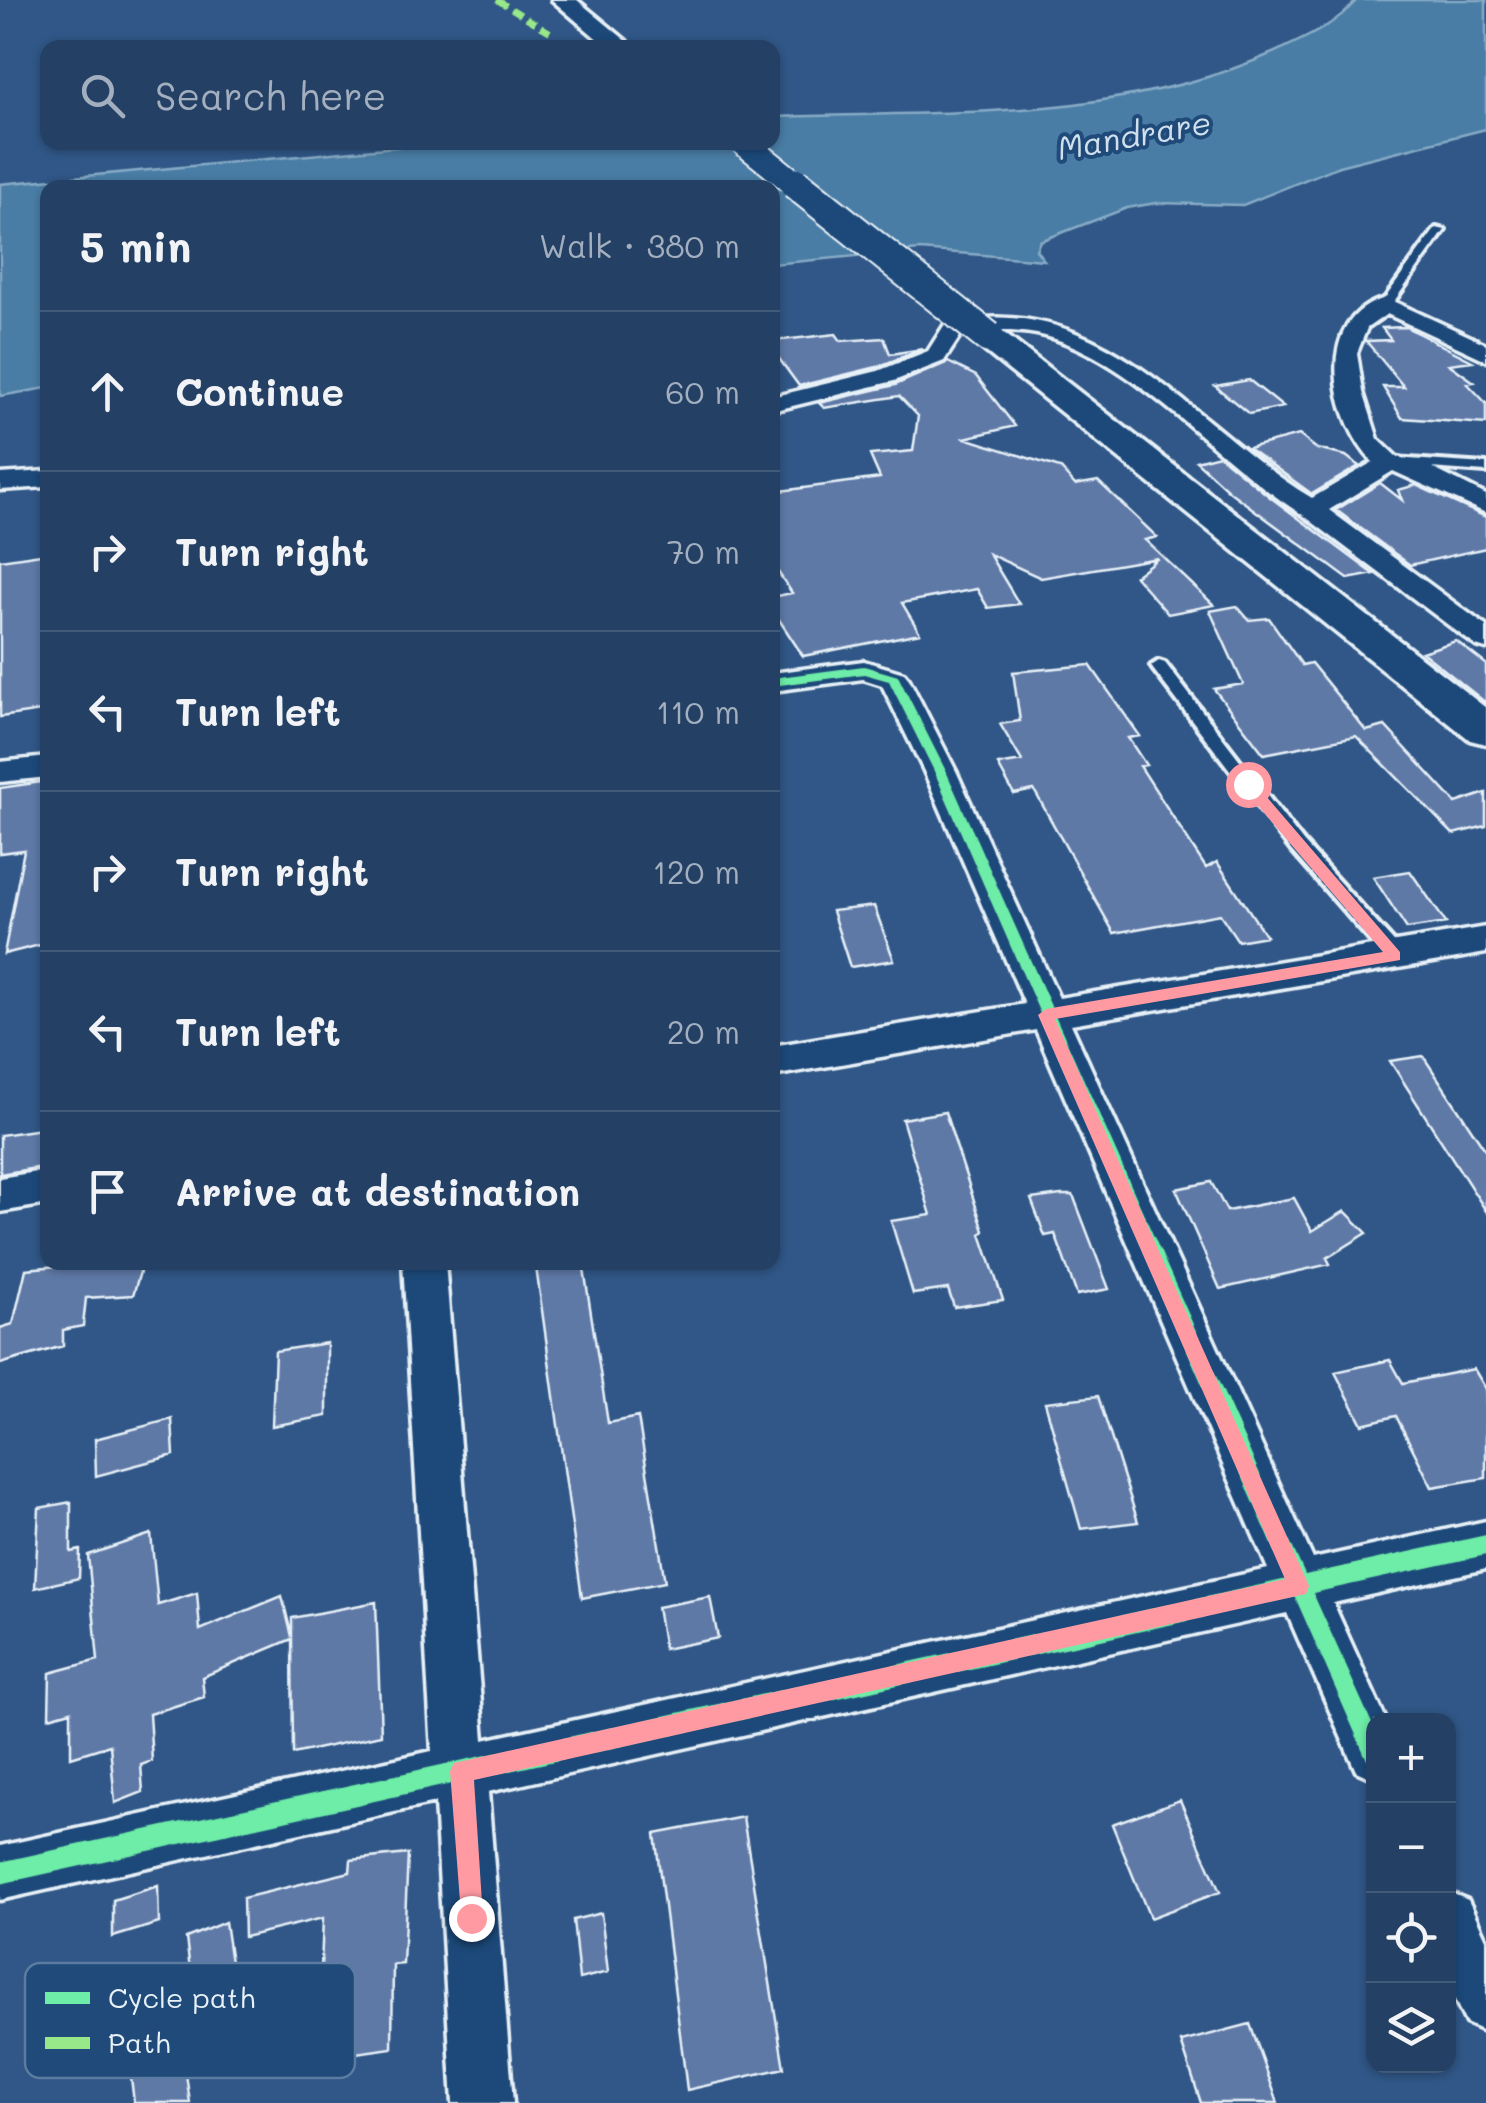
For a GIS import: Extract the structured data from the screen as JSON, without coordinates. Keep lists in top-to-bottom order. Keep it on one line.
{"water":["Mandrare"],"legend":["Cycle path","Path"],"page":{"search":"Search here","heading":["5 min","Walk · 380 m"],"list":[["Continue","60 m"],["Turn right","70 m"],["Turn left","110 m"],["Turn right","120 m"],["Turn left","20 m"],"Arrive at destination"],"map_buttons":["+","−"]}}
